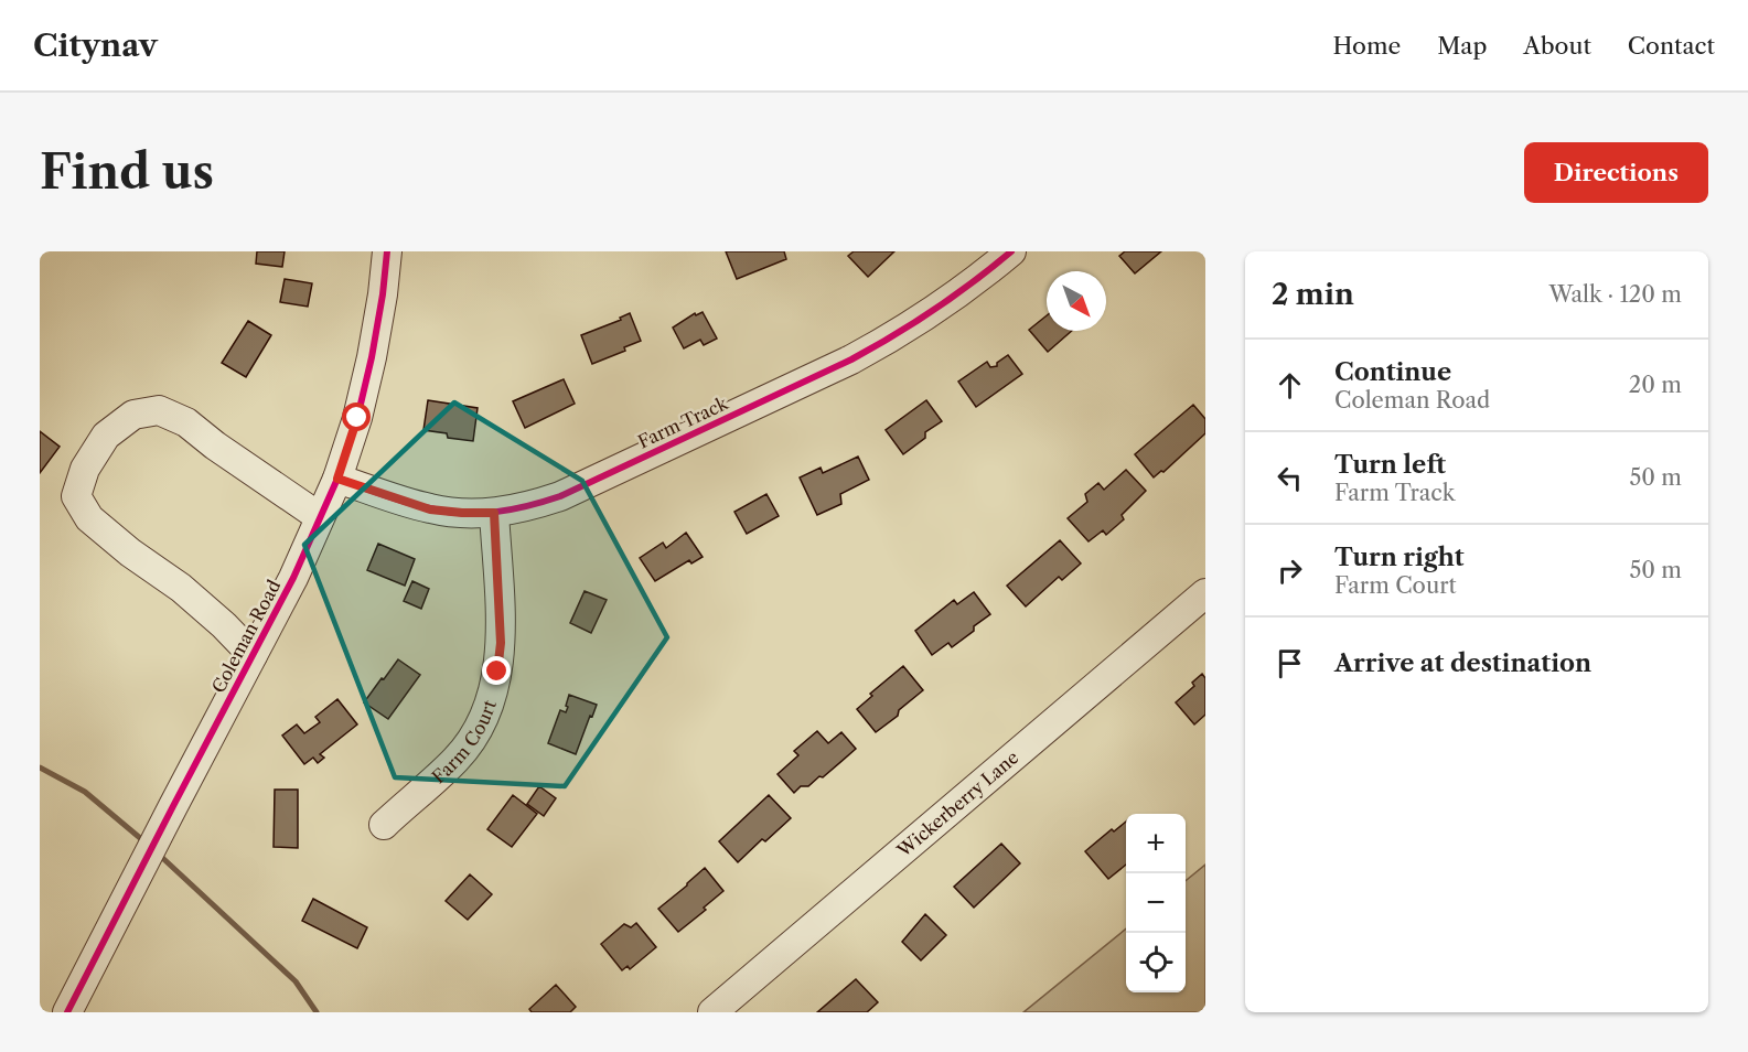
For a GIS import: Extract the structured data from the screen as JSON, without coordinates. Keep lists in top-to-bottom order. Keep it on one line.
{"streets":{"street":["Farm Track","Coleman Road","Farm Court","Wickerberry Lane"]},"crossings":[["Farm Track","Coleman Road"],["Farm Track","Farm Court"]],"north":"bottom right","page":{"header":"Citynav","nav":["Home","Map","About","Contact"],"buttons":"Directions","title":"Find us","heading":["2 min","Walk · 120 m"],"list":[["Continue","Coleman Road","20 m"],["Turn left","Farm Track","50 m"],["Turn right","Farm Court","50 m"],"Arrive at destination"],"map_buttons":["+","−"]}}
